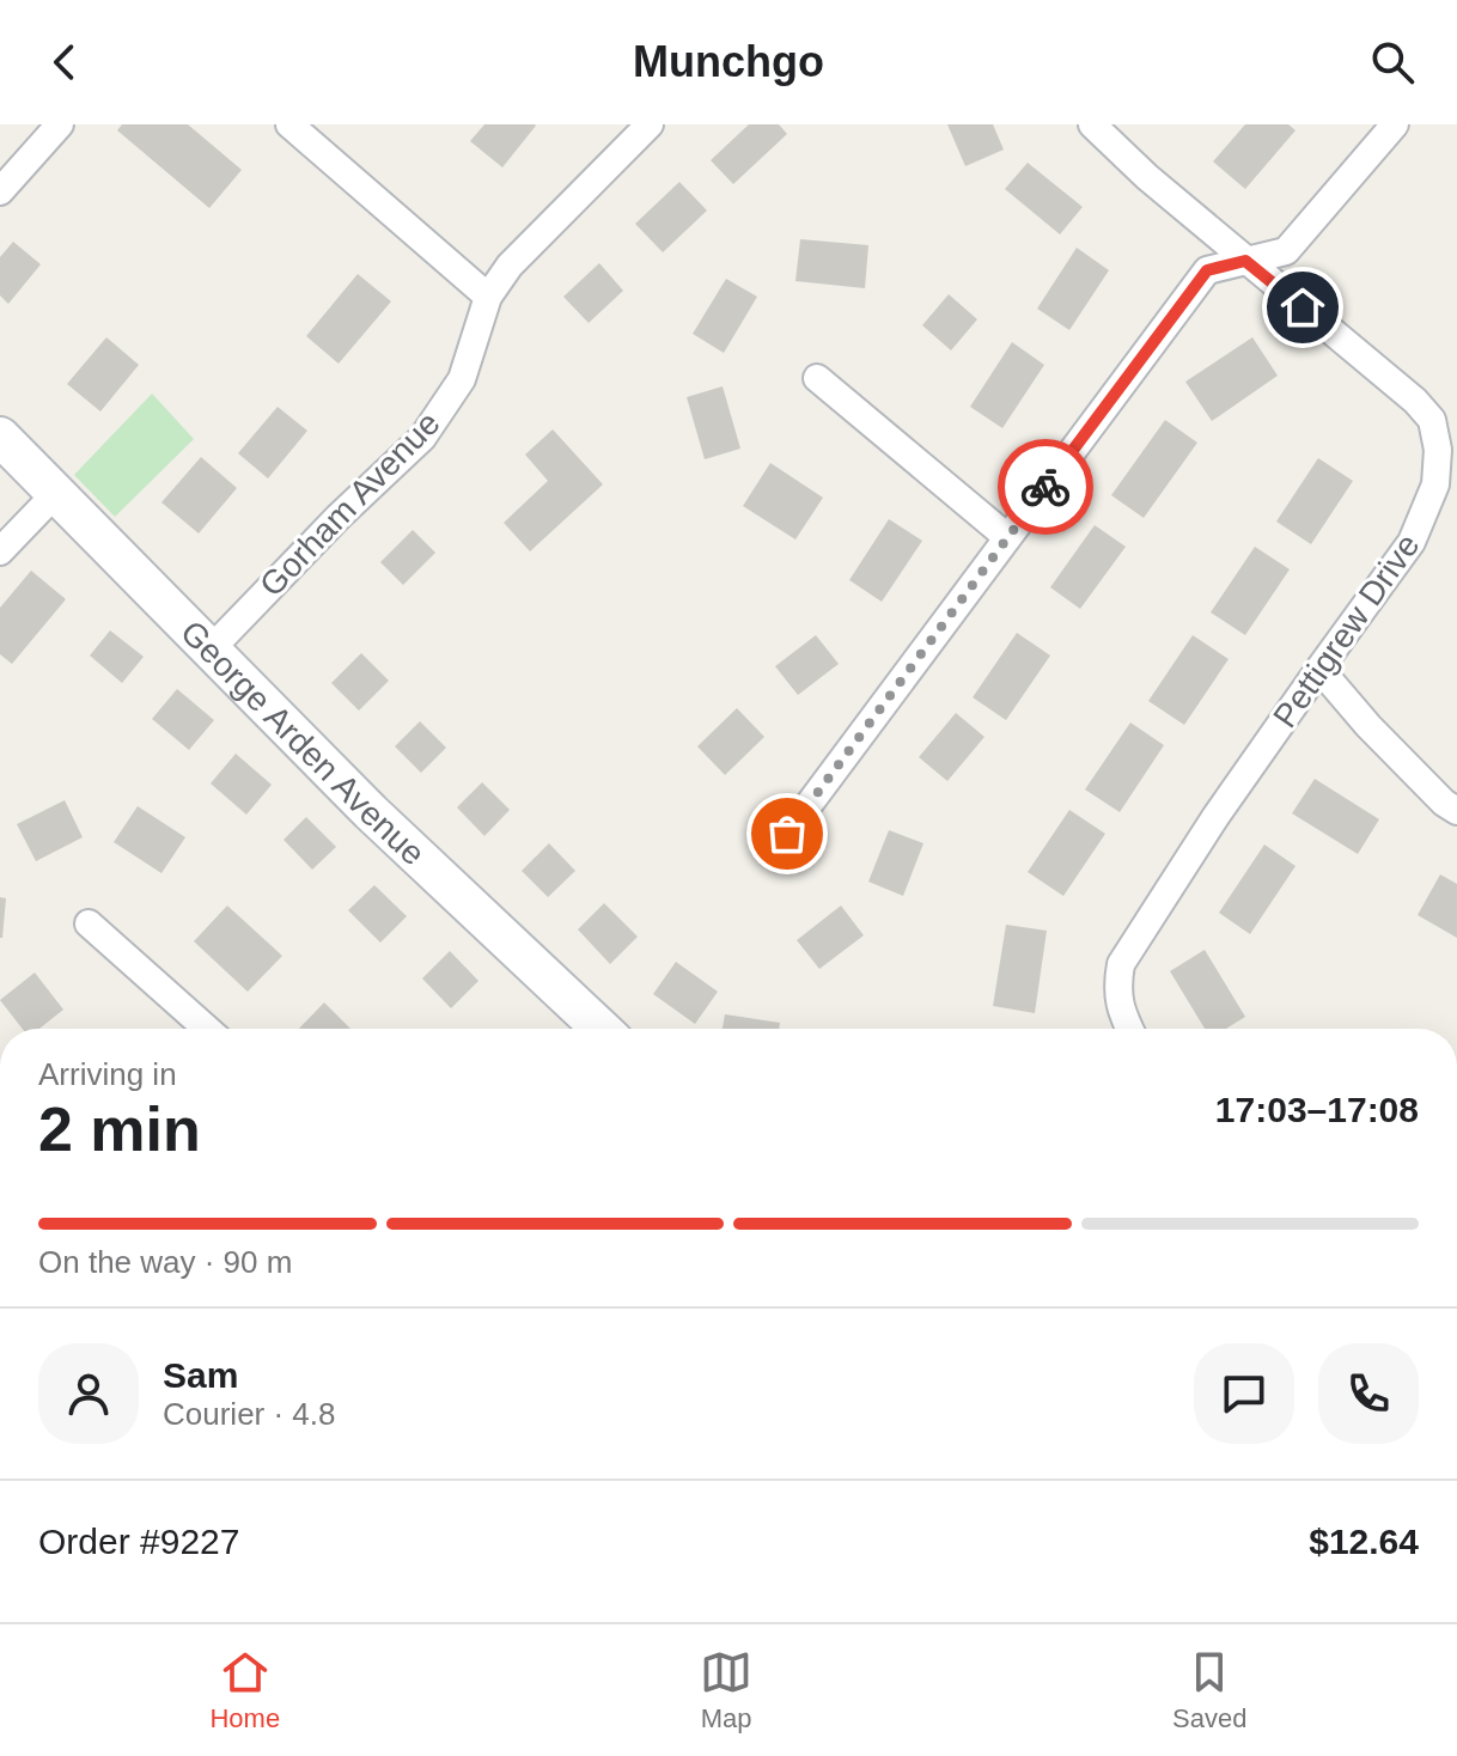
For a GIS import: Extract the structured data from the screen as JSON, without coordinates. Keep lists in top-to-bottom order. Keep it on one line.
{"streets":{"street":["Gorham Avenue","Pettigrew Drive","George Arden Avenue"]},"crossings":[["Gorham Avenue","George Arden Avenue"]],"page":{"header":"Munchgo","heading":["2 min","Arriving in","17:03–17:08"],"panel":["Sam","Courier · 4.8","Order #9227","$12.64"],"bar":"On the way · 90 m","tabs":["Home","Map","Saved"]}}
